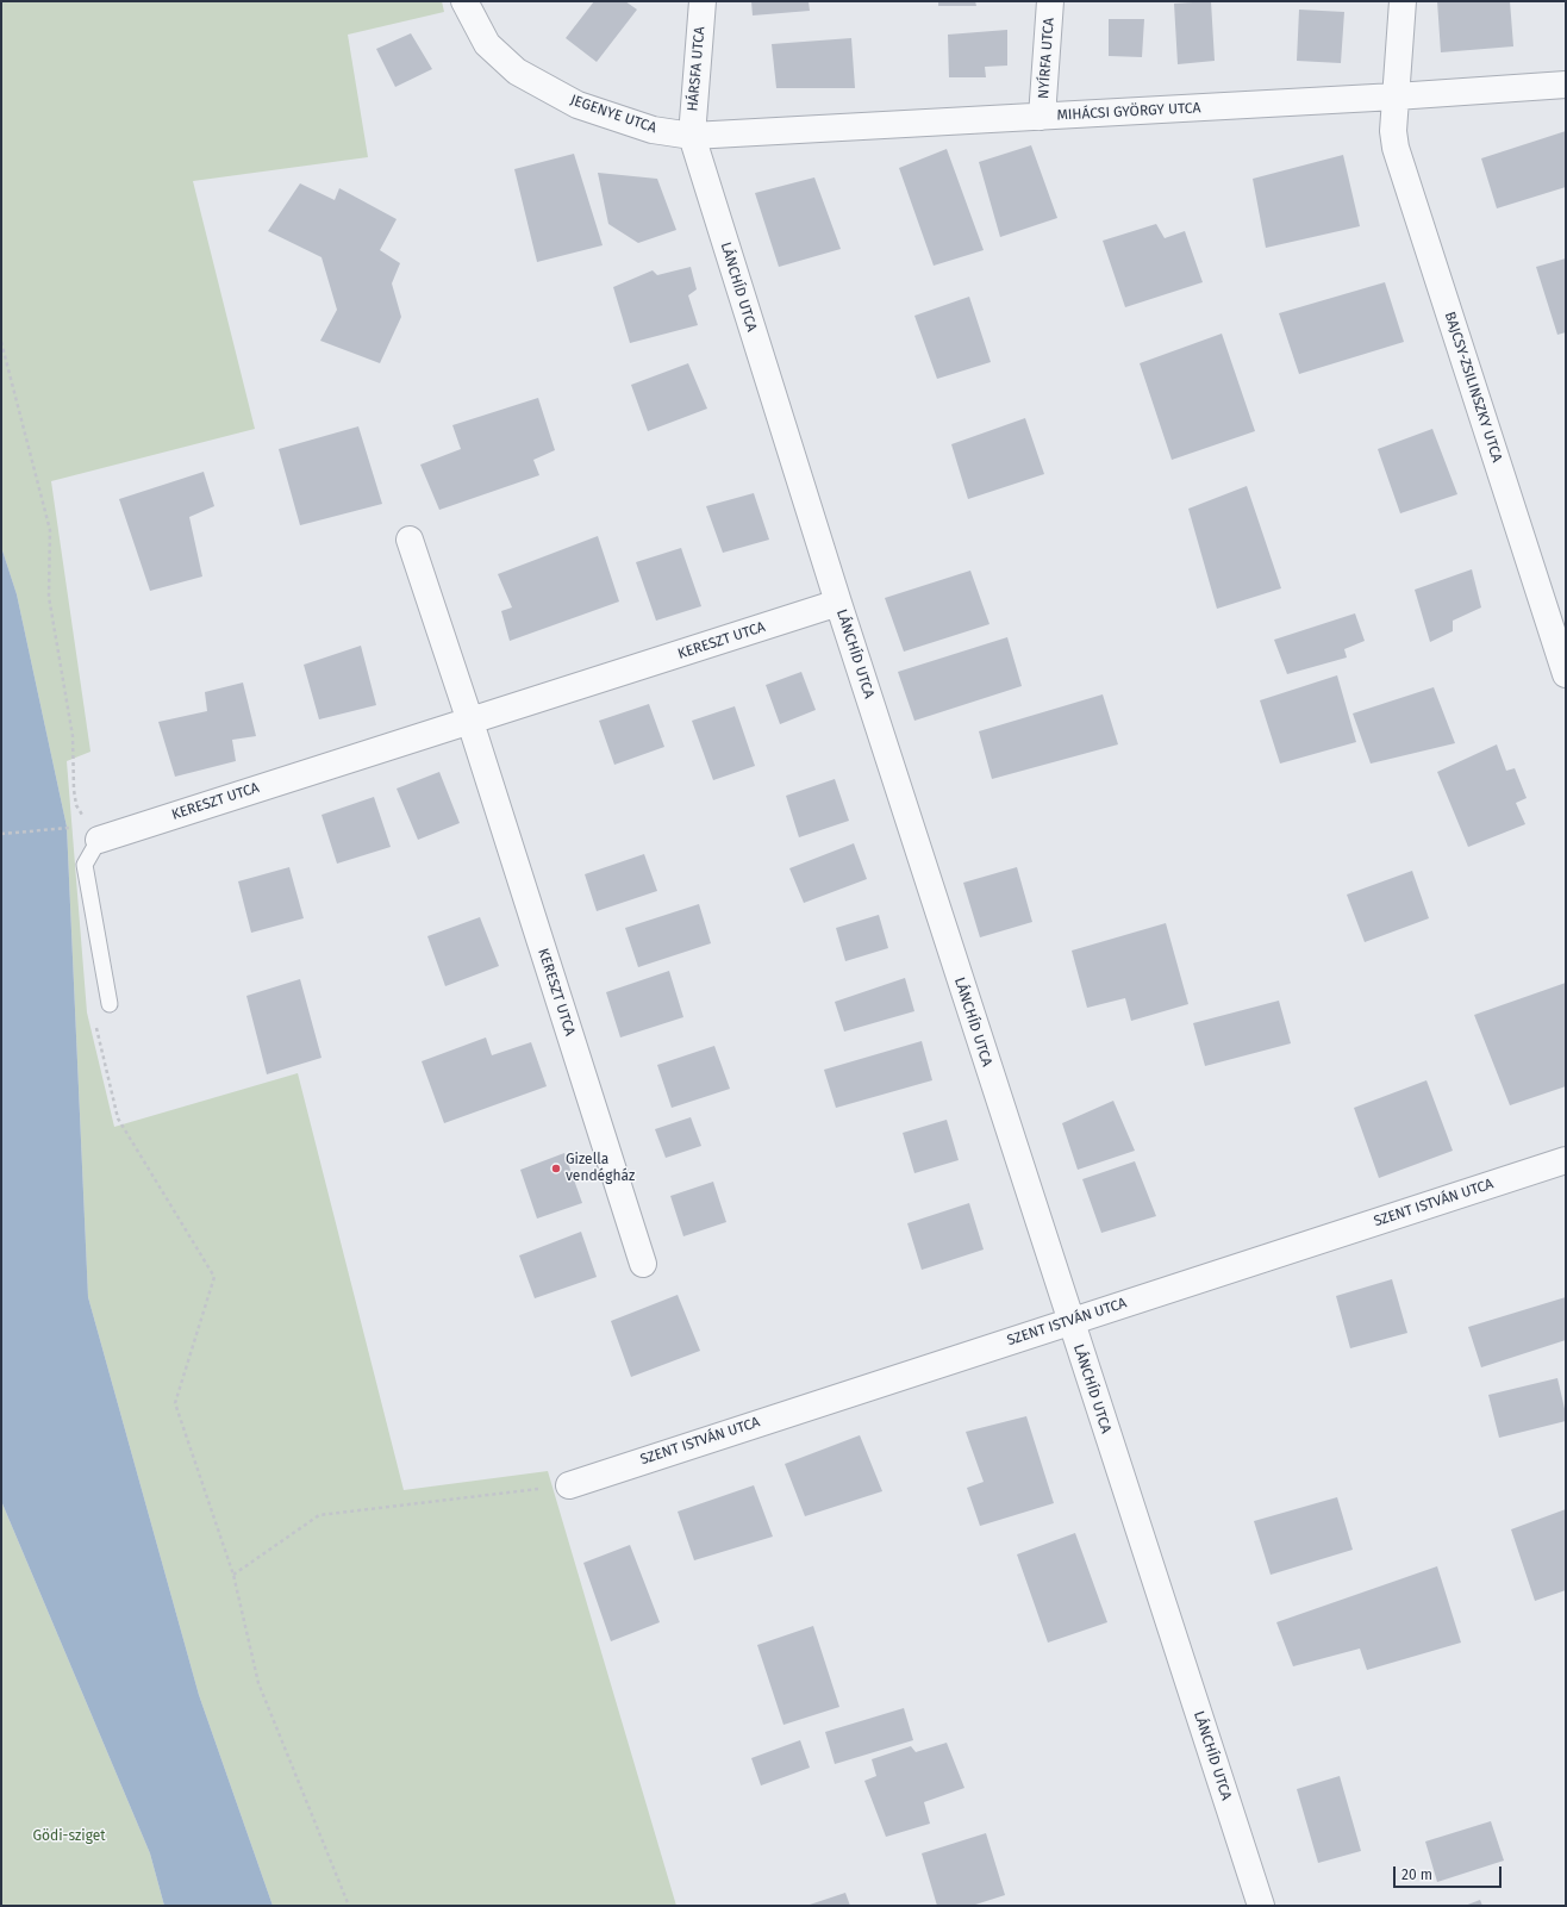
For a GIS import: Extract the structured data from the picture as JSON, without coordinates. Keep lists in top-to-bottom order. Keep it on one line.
{"streets":{"street":["NYÍRFA UTCA","HÁRSFA UTCA","MIHÁCSI GYÖRGY UTCA","JEGENYE UTCA","LÁNCHÍD UTCA","BAJCSY-ZSILINSZKY UTCA","KERESZT UTCA","SZENT ISTVÁN UTCA"]},"crossings":[["NYÍRFA UTCA","MIHÁCSI GYÖRGY UTCA"],["HÁRSFA UTCA","MIHÁCSI GYÖRGY UTCA"],["HÁRSFA UTCA","JEGENYE UTCA"],["HÁRSFA UTCA","LÁNCHÍD UTCA"],["MIHÁCSI GYÖRGY UTCA","JEGENYE UTCA"],["MIHÁCSI GYÖRGY UTCA","LÁNCHÍD UTCA"],["MIHÁCSI GYÖRGY UTCA","BAJCSY-ZSILINSZKY UTCA"],["JEGENYE UTCA","LÁNCHÍD UTCA"],["LÁNCHÍD UTCA","KERESZT UTCA"],["LÁNCHÍD UTCA","SZENT ISTVÁN UTCA"]],"parks":["Gödi-sziget"],"places":["Gizella vendégház"],"scale_bar":"20 m"}
